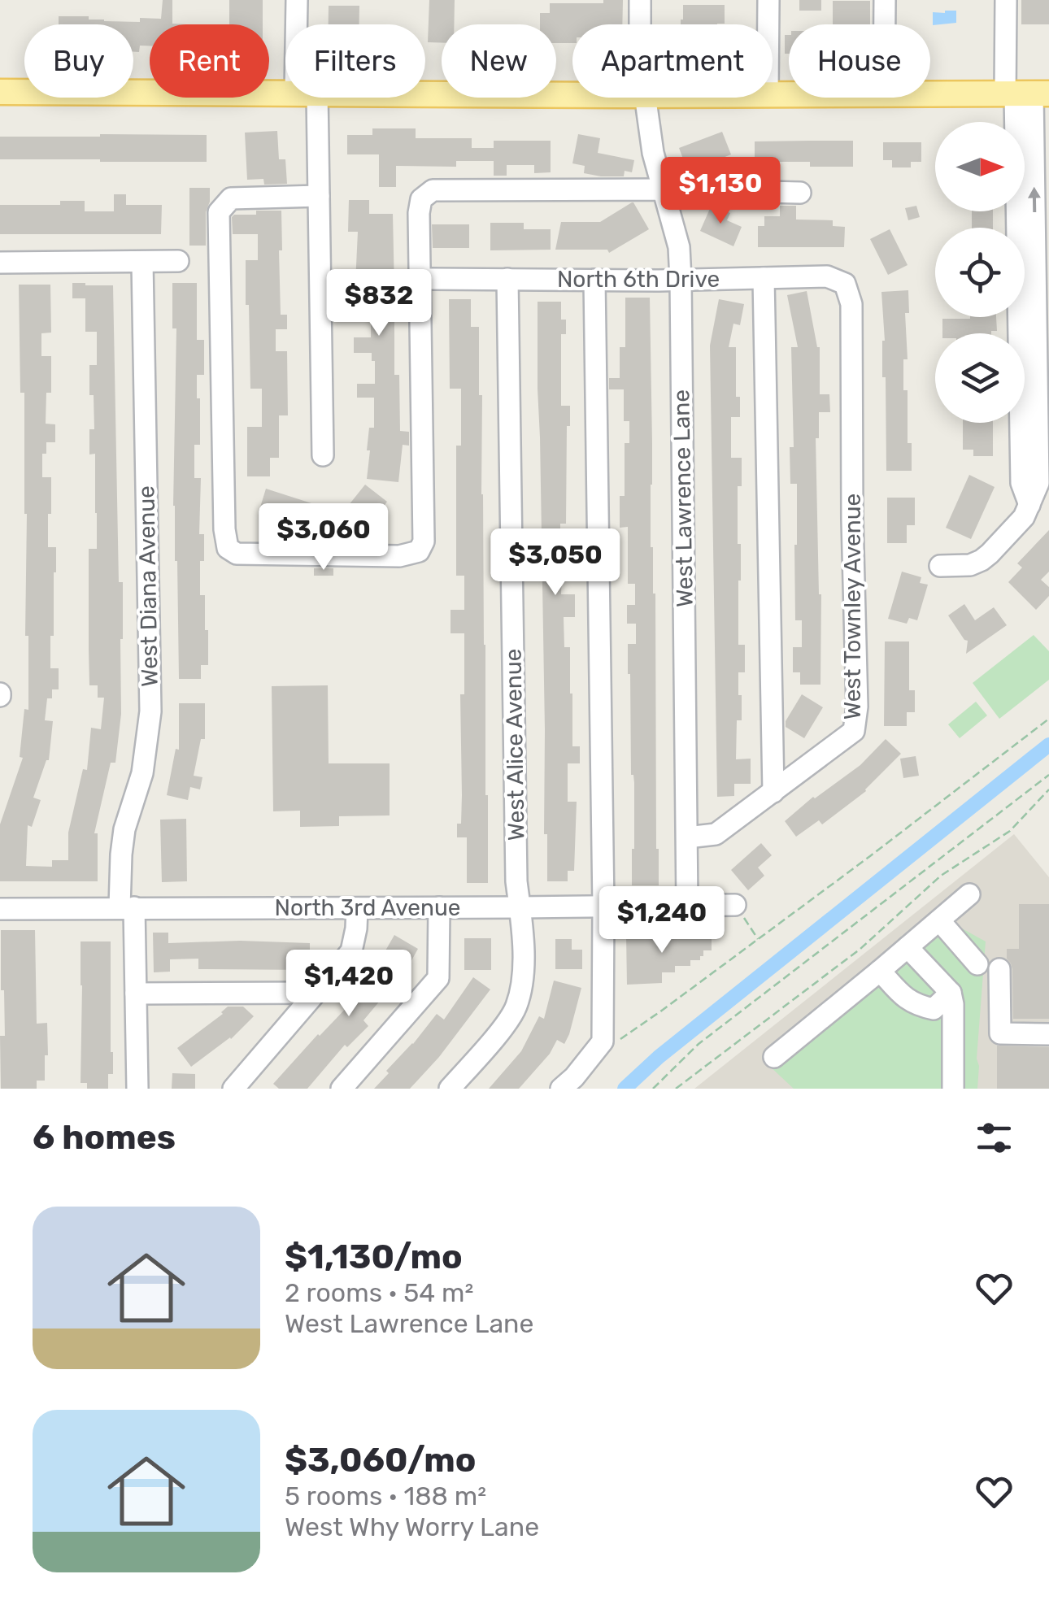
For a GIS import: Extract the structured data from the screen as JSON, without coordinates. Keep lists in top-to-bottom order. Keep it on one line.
{"streets":{"street":["North 6th Drive","West Lawrence Lane","West Diana Avenue","West Townley Avenue","West Alice Avenue","North 3rd Avenue"]},"crossings":[["North 6th Drive","West Lawrence Lane"],["North 6th Drive","West Townley Avenue"],["North 6th Drive","West Alice Avenue"],["West Lawrence Lane","West Townley Avenue"],["West Lawrence Lane","North 3rd Avenue"],["West Diana Avenue","North 3rd Avenue"],["West Alice Avenue","North 3rd Avenue"]],"north":"right","page":{"chip":["Buy","Rent","Filters","New","Apartment","House"],"price":["$1,130","$832","$3,060","$3,050","$1,240","$1,420"],"heading":"6 homes","list":[{"name":"$1,130/mo","note":"2 rooms · 54 m² · West Lawrence Lane"},{"name":"$3,060/mo","note":"5 rooms · 188 m² · West Why Worry Lane"}]}}
